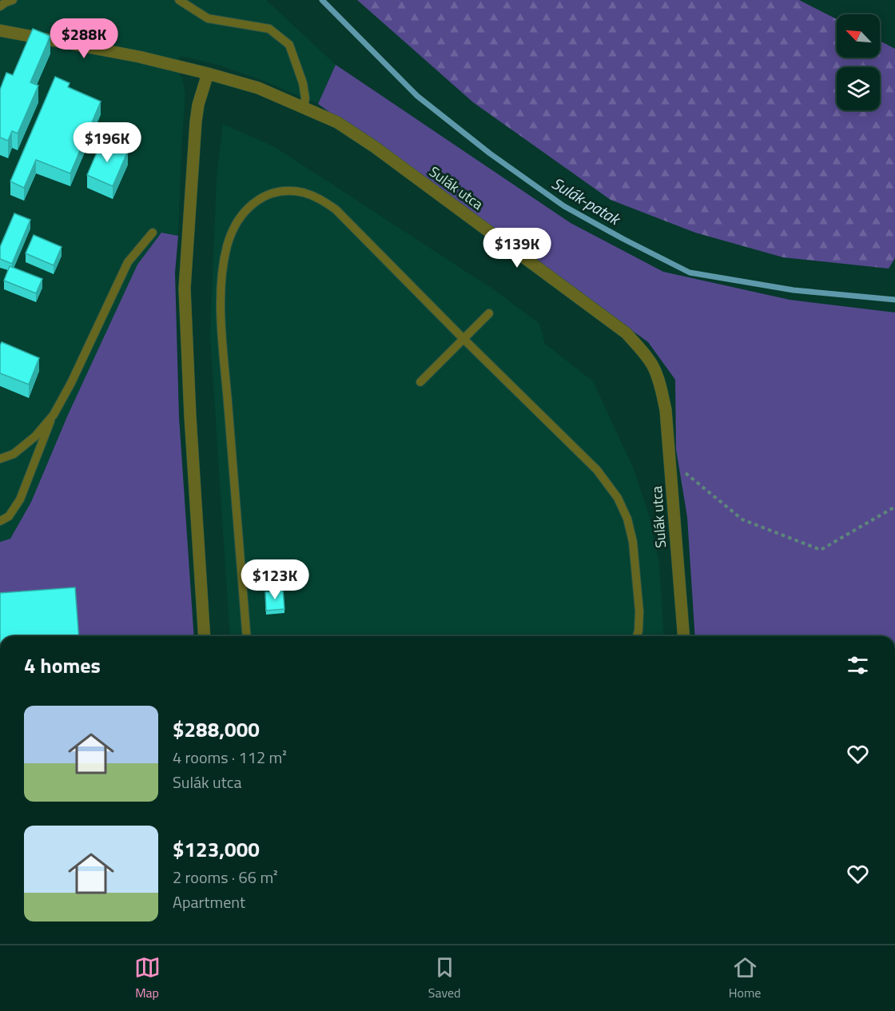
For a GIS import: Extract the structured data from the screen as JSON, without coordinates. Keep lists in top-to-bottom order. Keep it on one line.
{"streets":{"street":["Sulák utca"]},"water":["Sulák-patak"],"north":"top left","page":{"price":["$288K","$196K","$139K","$123K"],"heading":"4 homes","list":[{"name":"$288,000","note":"4 rooms · 112 m² · Sulák utca"},{"name":"$123,000","note":"2 rooms · 66 m² · Apartment"}],"tabs":["Map","Saved","Home"]}}
